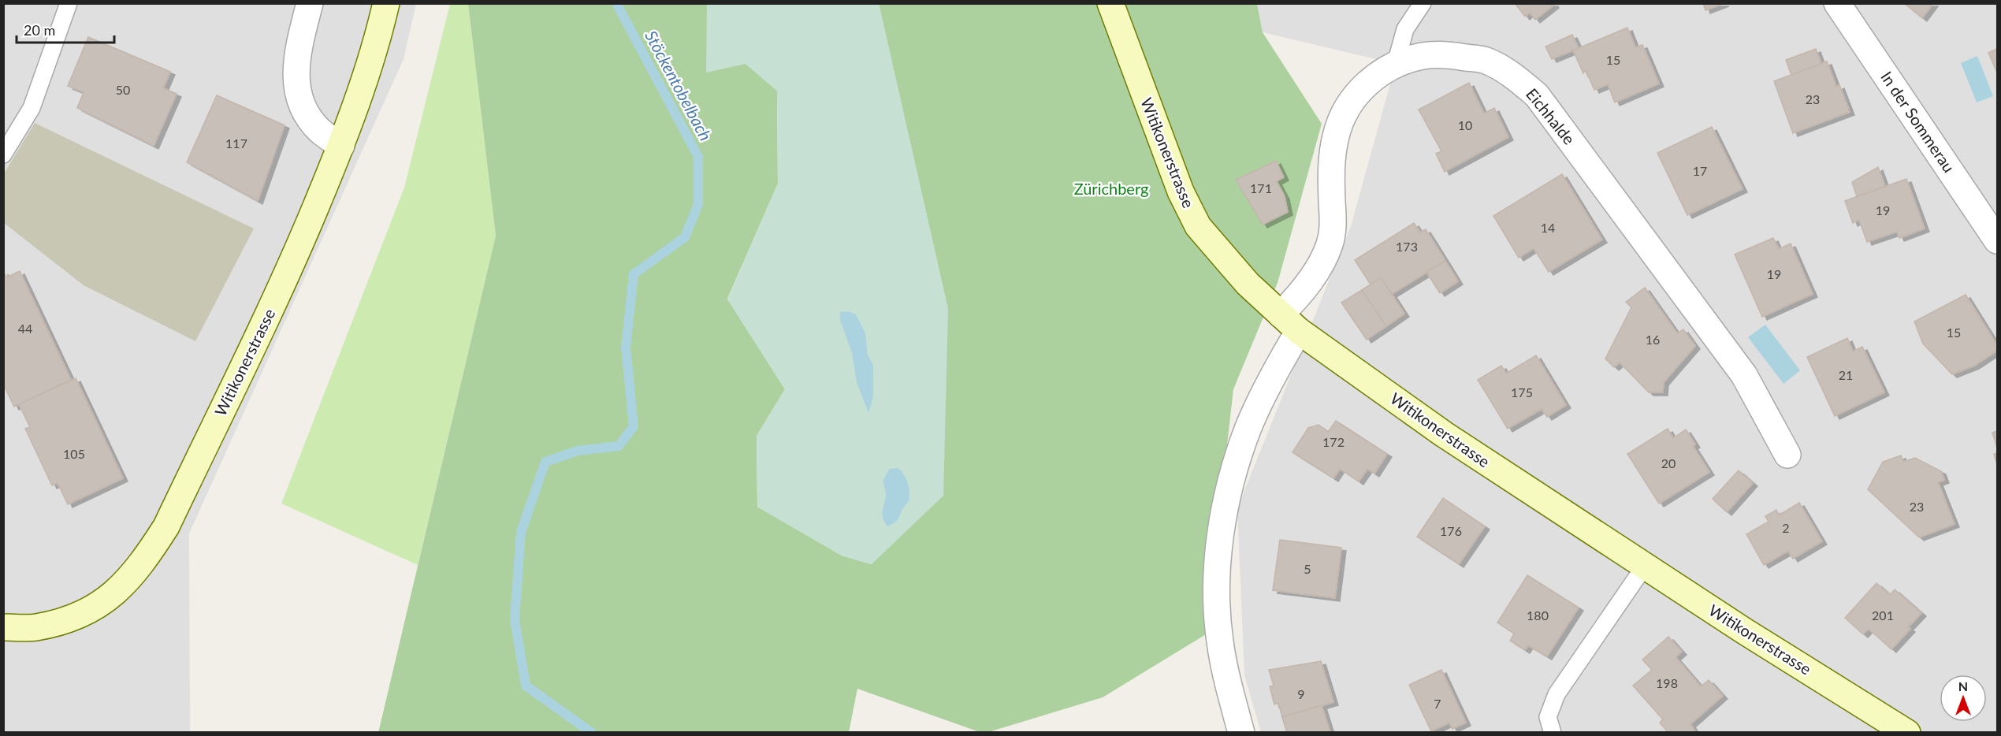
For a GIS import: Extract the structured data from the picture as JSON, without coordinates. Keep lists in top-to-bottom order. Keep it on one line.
{"streets":{"main road":["Witikonerstrasse"],"street":["Eichhalde","In der Sommerau"]},"crossings":[["Eichhalde","Witikonerstrasse"]],"water":["Stöckentobelbach"],"parks":["Zürichberg"],"house_numbers":["15","50","23","10","117","17","171","19","14","173","19","44","15","16","21","175","172","105","20","23","2","176","5","180","201","198","9","7"],"scale_bar":"20 m","north":"top"}
